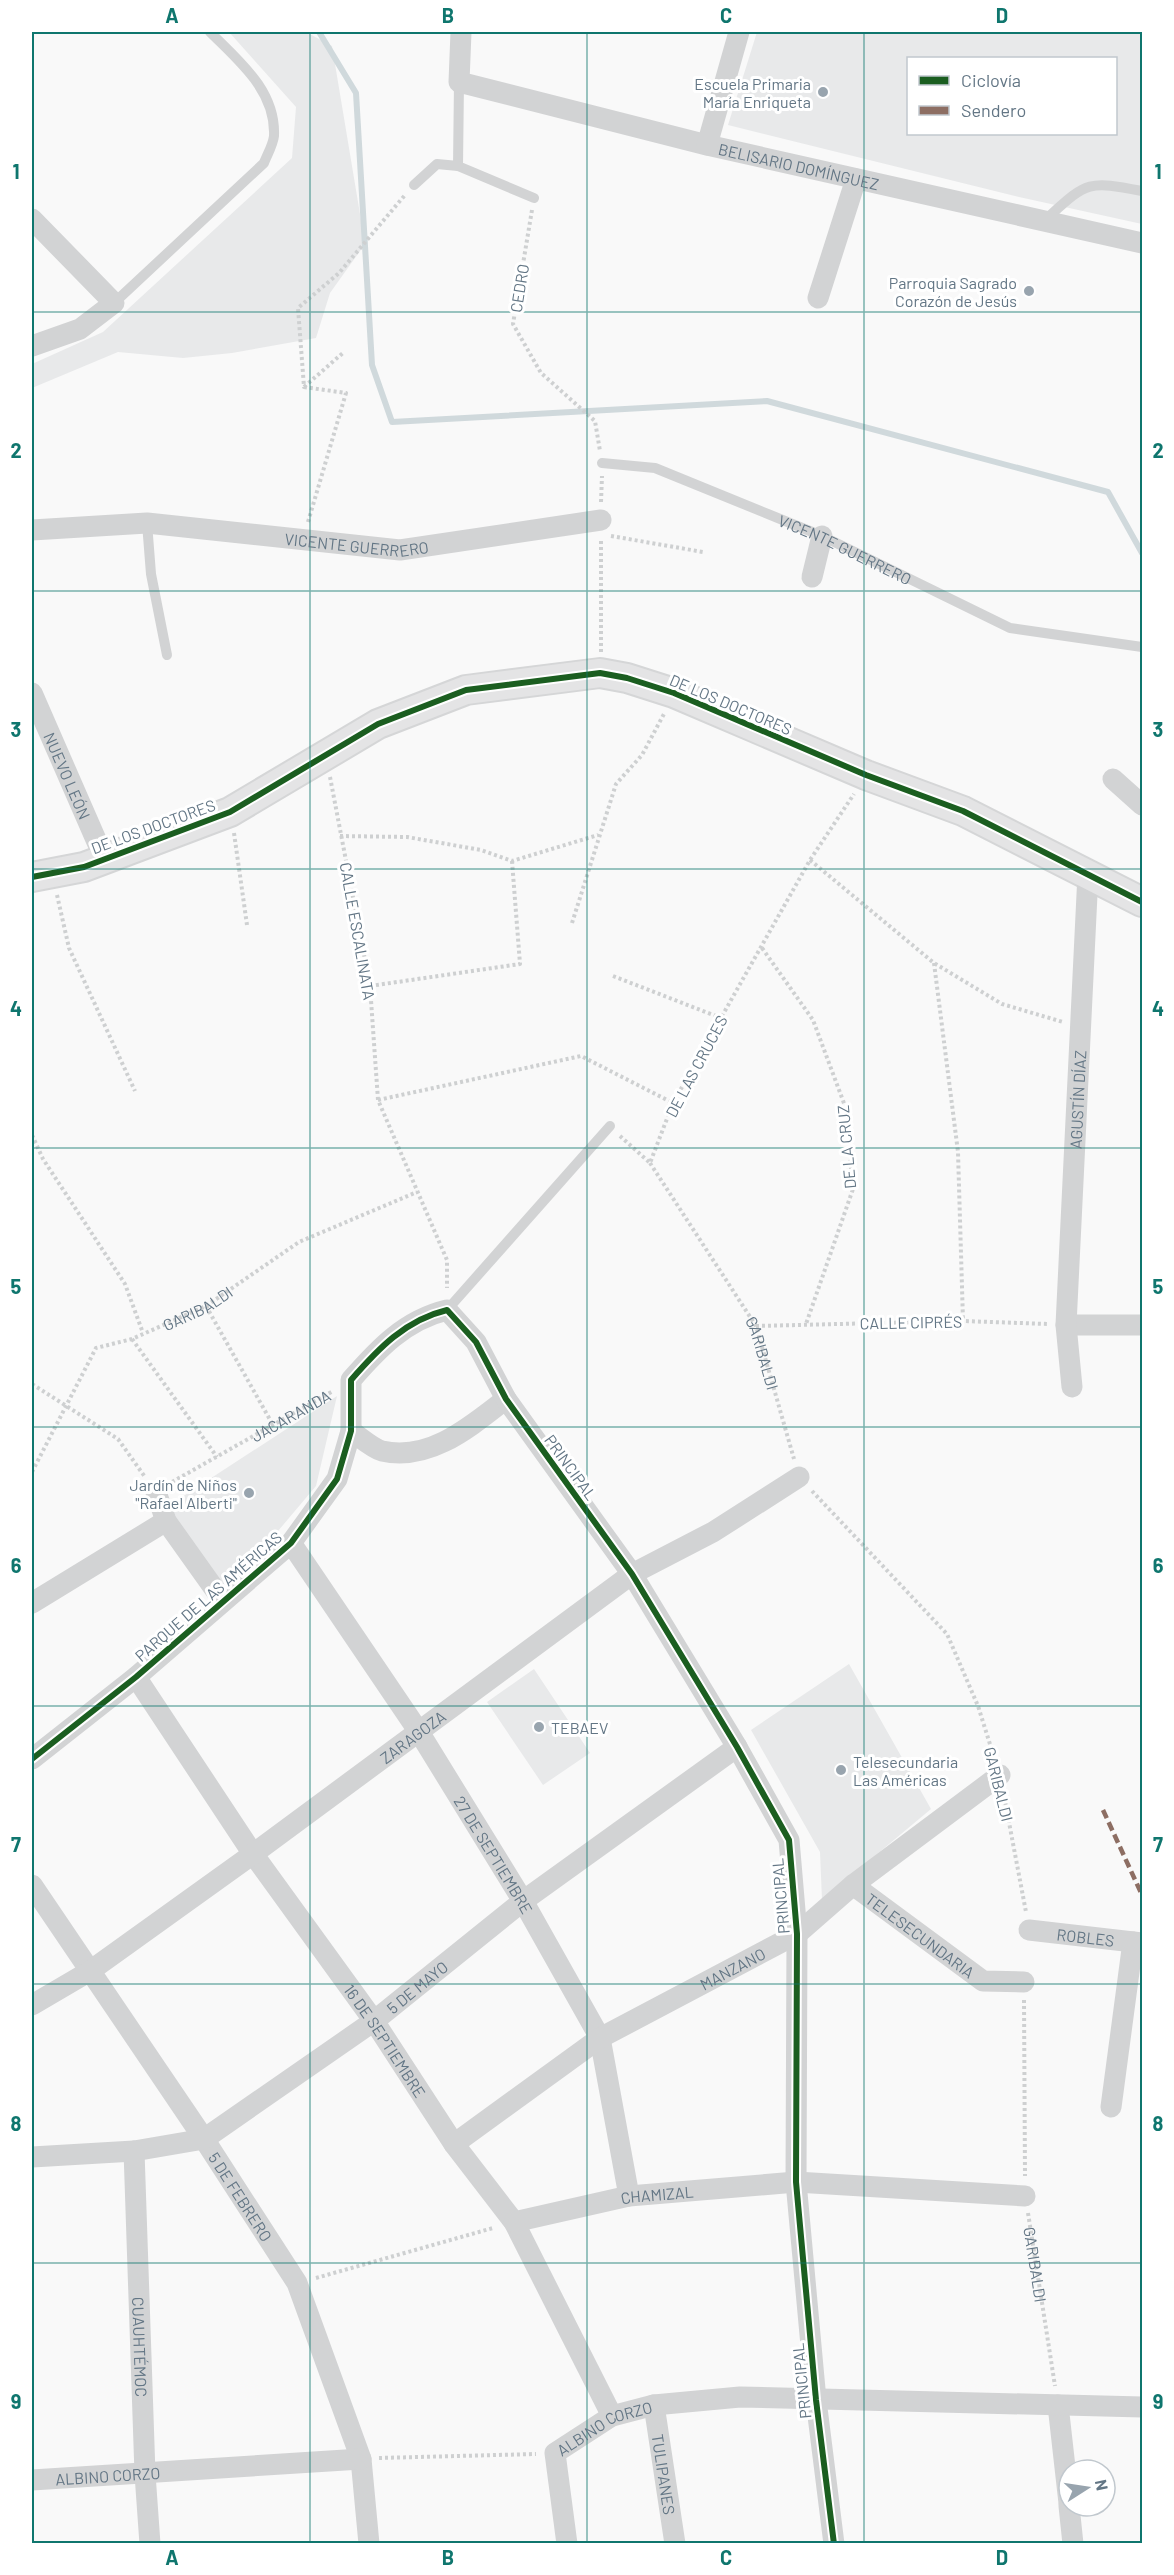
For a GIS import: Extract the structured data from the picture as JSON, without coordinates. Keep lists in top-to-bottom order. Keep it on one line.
{"streets":{"street":["BELISARIO DOMÍNGUEZ","VICENTE GUERRERO","DE LOS DOCTORES","NUEVO LEÓN","AGUSTÍN DÍAZ","PRINCIPAL","PARQUE DE LAS AMÉRICAS","ZARAGOZA","27 DE SEPTIEMBRE","TELESECUNDARIA","ROBLES","MANZANO","5 DE MAYO","16 DE SEPTIEMBRE","CHAMIZAL","5 DE FEBRERO","CUAUHTÉMOC","ALBINO CORZO","TULIPANES"],"path":["CEDRO","CALLE ESCALINATA","DE LAS CRUCES","DE LA CRUZ","GARIBALDI","CALLE CIPRÉS","JACARANDA"]},"crossings":[["CEDRO","VICENTE GUERRERO"],["DE LOS DOCTORES","NUEVO LEÓN"],["DE LOS DOCTORES","CALLE ESCALINATA"],["DE LOS DOCTORES","DE LAS CRUCES"],["DE LOS DOCTORES","AGUSTÍN DÍAZ"],["CALLE ESCALINATA","GARIBALDI"],["CALLE ESCALINATA","JACARANDA"],["CALLE ESCALINATA","PRINCIPAL"],["CALLE ESCALINATA","PARQUE DE LAS AMÉRICAS"],["DE LAS CRUCES","DE LA CRUZ"],["DE LAS CRUCES","GARIBALDI"],["AGUSTÍN DÍAZ","CALLE CIPRÉS"],["DE LA CRUZ","CALLE CIPRÉS"],["GARIBALDI","CALLE CIPRÉS"],["GARIBALDI","ZARAGOZA"],["GARIBALDI","TELESECUNDARIA"],["GARIBALDI","ROBLES"],["GARIBALDI","MANZANO"],["GARIBALDI","CHAMIZAL"],["GARIBALDI","ALBINO CORZO"],["JACARANDA","PRINCIPAL"],["JACARANDA","PARQUE DE LAS AMÉRICAS"],["PRINCIPAL","PARQUE DE LAS AMÉRICAS"],["PRINCIPAL","ZARAGOZA"],["PRINCIPAL","MANZANO"],["PRINCIPAL","5 DE MAYO"],["PRINCIPAL","CHAMIZAL"],["PRINCIPAL","ALBINO CORZO"],["PARQUE DE LAS AMÉRICAS","27 DE SEPTIEMBRE"],["PARQUE DE LAS AMÉRICAS","16 DE SEPTIEMBRE"],["ZARAGOZA","27 DE SEPTIEMBRE"],["ZARAGOZA","16 DE SEPTIEMBRE"],["ZARAGOZA","5 DE FEBRERO"],["27 DE SEPTIEMBRE","MANZANO"],["27 DE SEPTIEMBRE","5 DE MAYO"],["27 DE SEPTIEMBRE","CHAMIZAL"],["TELESECUNDARIA","MANZANO"],["MANZANO","16 DE SEPTIEMBRE"],["5 DE MAYO","16 DE SEPTIEMBRE"],["5 DE MAYO","5 DE FEBRERO"],["5 DE MAYO","CUAUHTÉMOC"],["16 DE SEPTIEMBRE","CHAMIZAL"],["16 DE SEPTIEMBRE","ALBINO CORZO"],["5 DE FEBRERO","ALBINO CORZO"],["CUAUHTÉMOC","ALBINO CORZO"],["ALBINO CORZO","TULIPANES"]],"places":["Escuela Primaria María Enriqueta","Parroquia Sagrado Corazón de Jesús","Jardín de Niños \"Rafael Alberti\"","TEBAEV","Telesecundaria Las Américas"],"legend":["Ciclovía","Sendero"],"north":"right","grid":{"columns":["A","B","C","D"],"rows":["1","2","3","4","5","6","7","8","9"]}}
